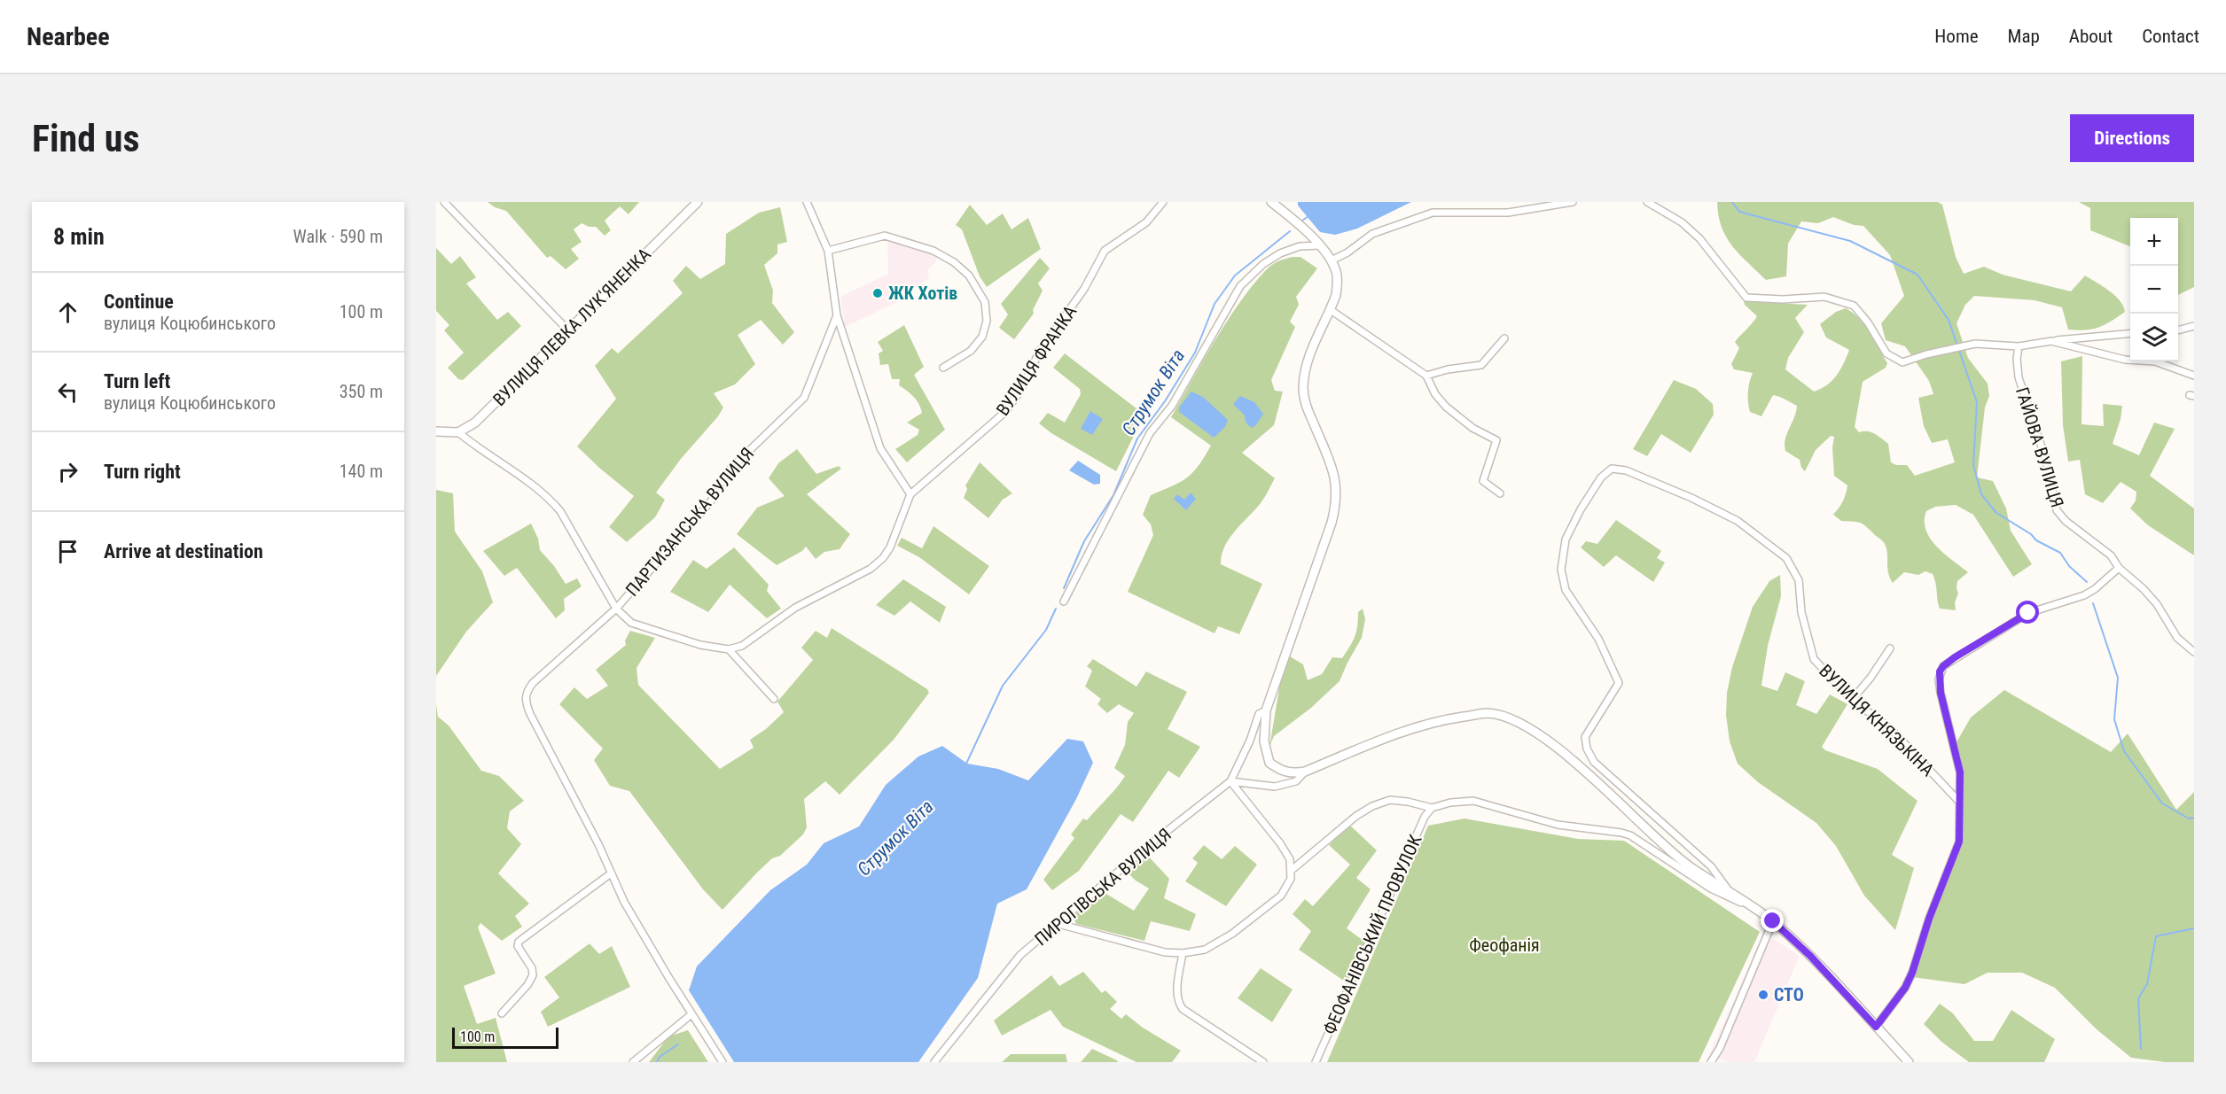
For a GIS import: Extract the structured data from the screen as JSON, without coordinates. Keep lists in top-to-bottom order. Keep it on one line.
{"streets":{"street":["ВУЛИЦЯ ЛЕВКА ЛУК'ЯНЕНКА","ВУЛИЦЯ ФРАНКА","ГАЙОВА ВУЛИЦЯ","ПАРТИЗАНСЬКА ВУЛИЦЯ","ВУЛИЦЯ КНЯЗЬКІНА","ПИРОГІВСЬКА ВУЛИЦЯ","ФЕОФАНІВСЬКИЙ ПРОВУЛОК"]},"water":["Струмок Віта"],"parks":["Феофанія"],"places":["ЖК Хотів","СТО"],"scale_bar":"100 m","page":{"header":"Nearbee","nav":["Home","Map","About","Contact"],"buttons":"Directions","title":"Find us","heading":["8 min","Walk · 590 m"],"map_buttons":["+","−"],"list":[["Continue","вулиця Коцюбинського","100 m"],["Turn left","вулиця Коцюбинського","350 m"],["Turn right","140 m"],"Arrive at destination"],"scale":"100 m"}}
